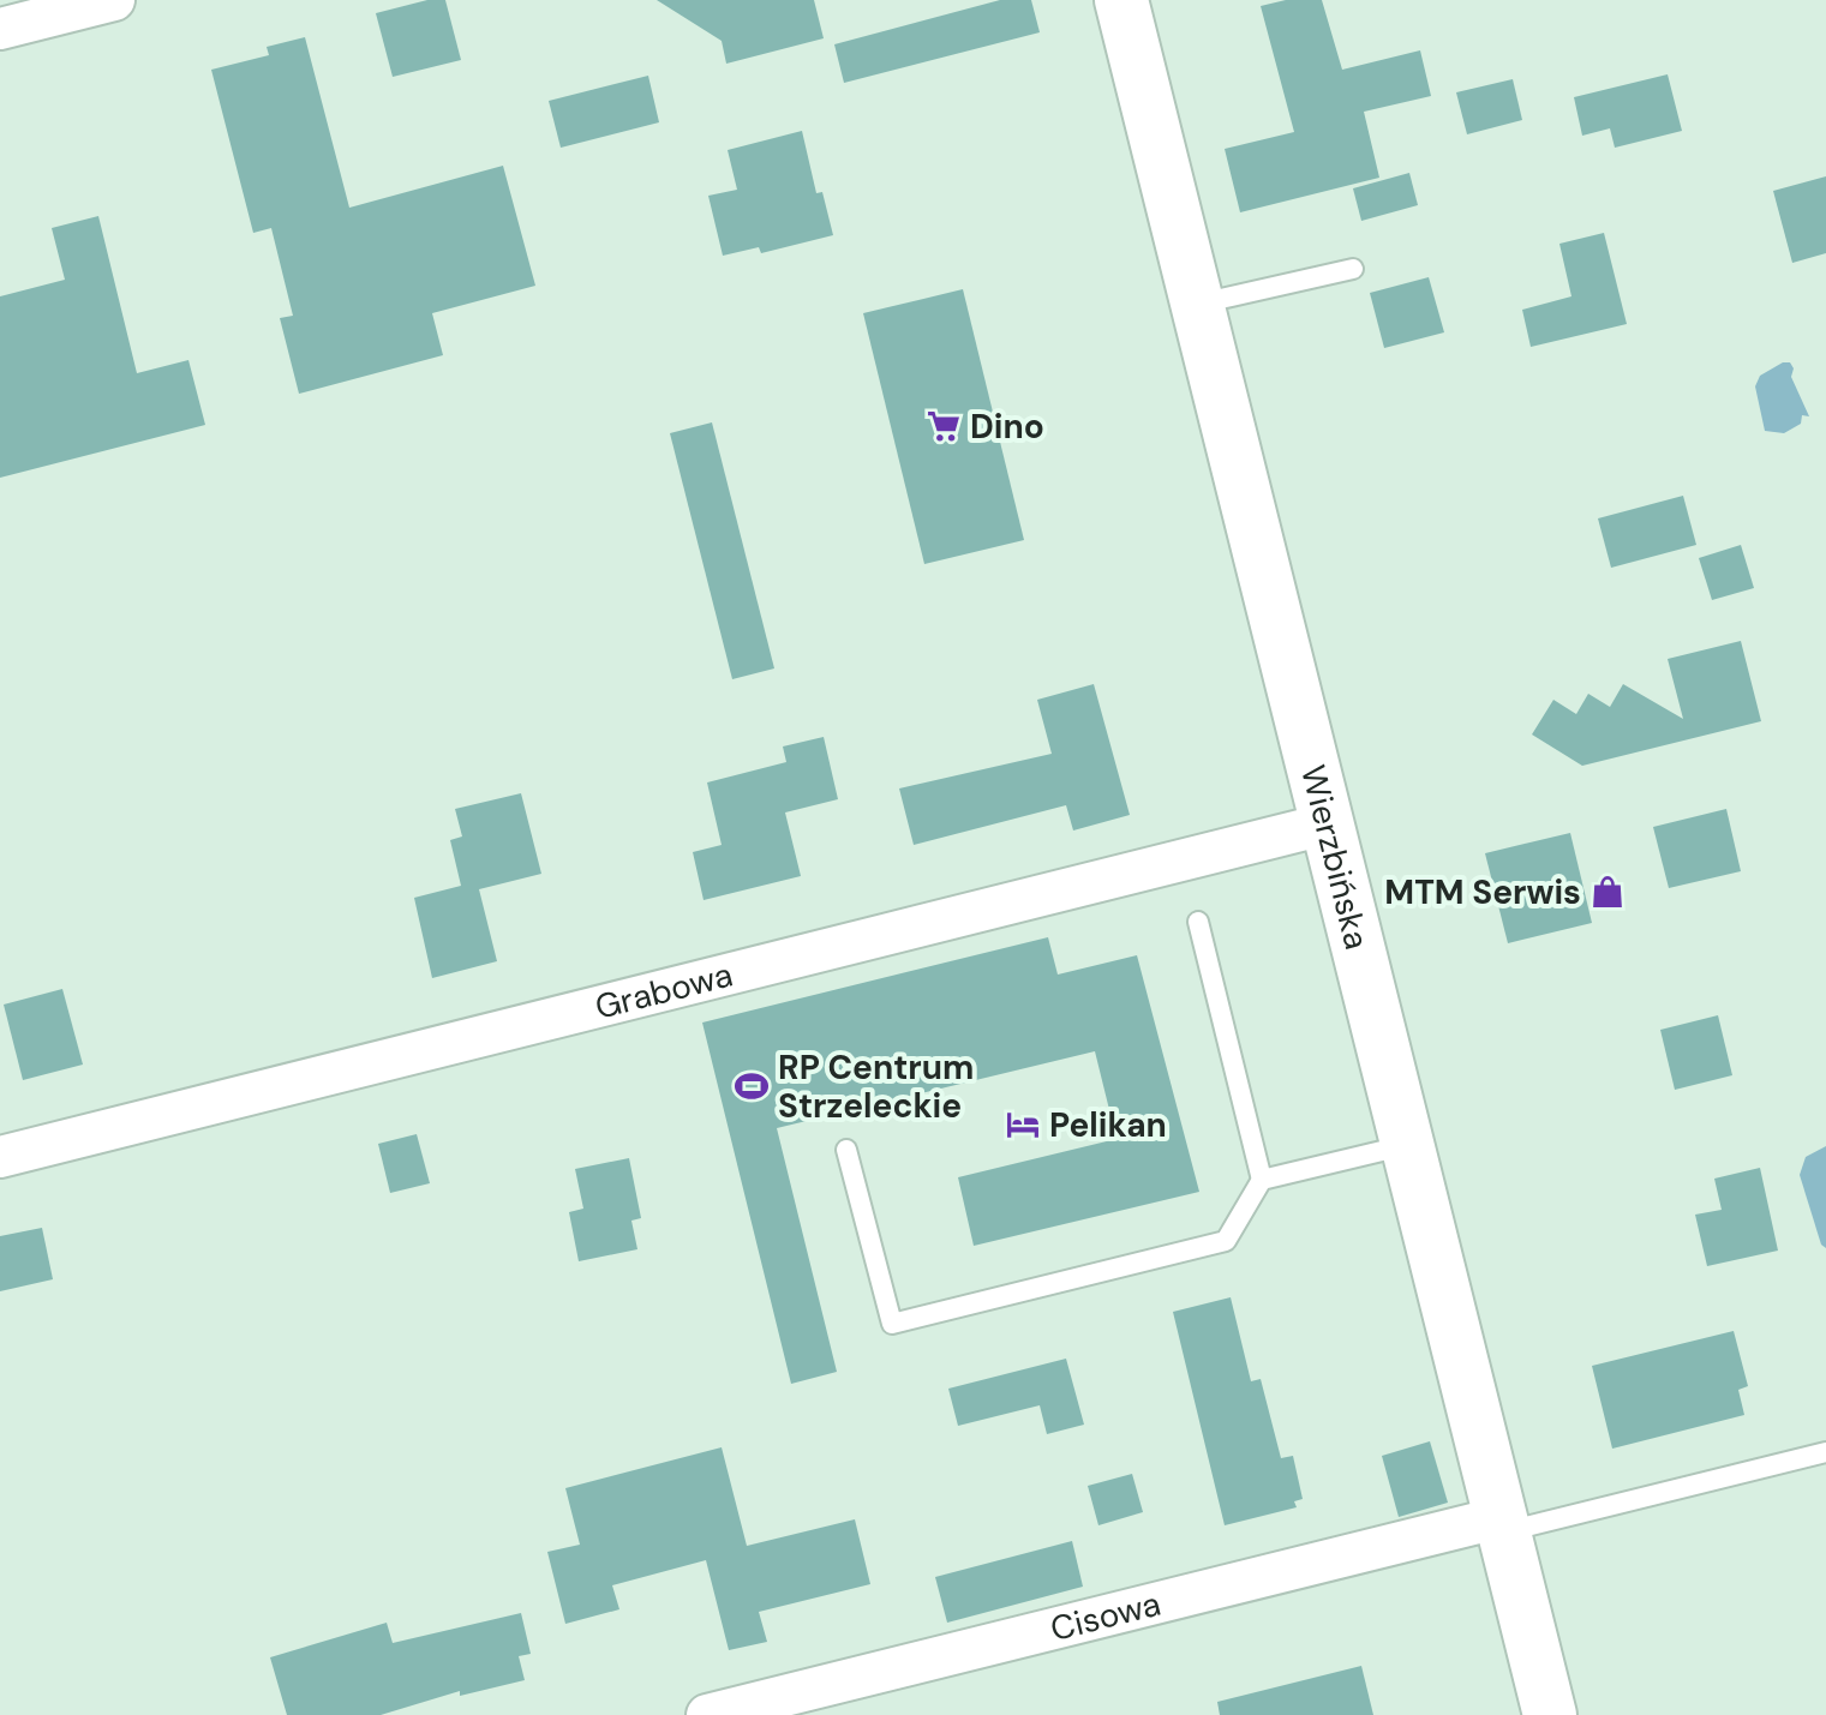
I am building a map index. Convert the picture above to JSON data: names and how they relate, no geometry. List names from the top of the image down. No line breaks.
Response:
{"streets":{"street":["Wierzbińska","Grabowa","Cisowa"]},"crossings":[["Wierzbińska","Grabowa"],["Wierzbińska","Cisowa"]],"places":{"supermarket":["Dino"],"shop":["MTM Serwis"],"sports":["RP Centrum Strzeleckie"],"hotel":["Pelikan"]}}
